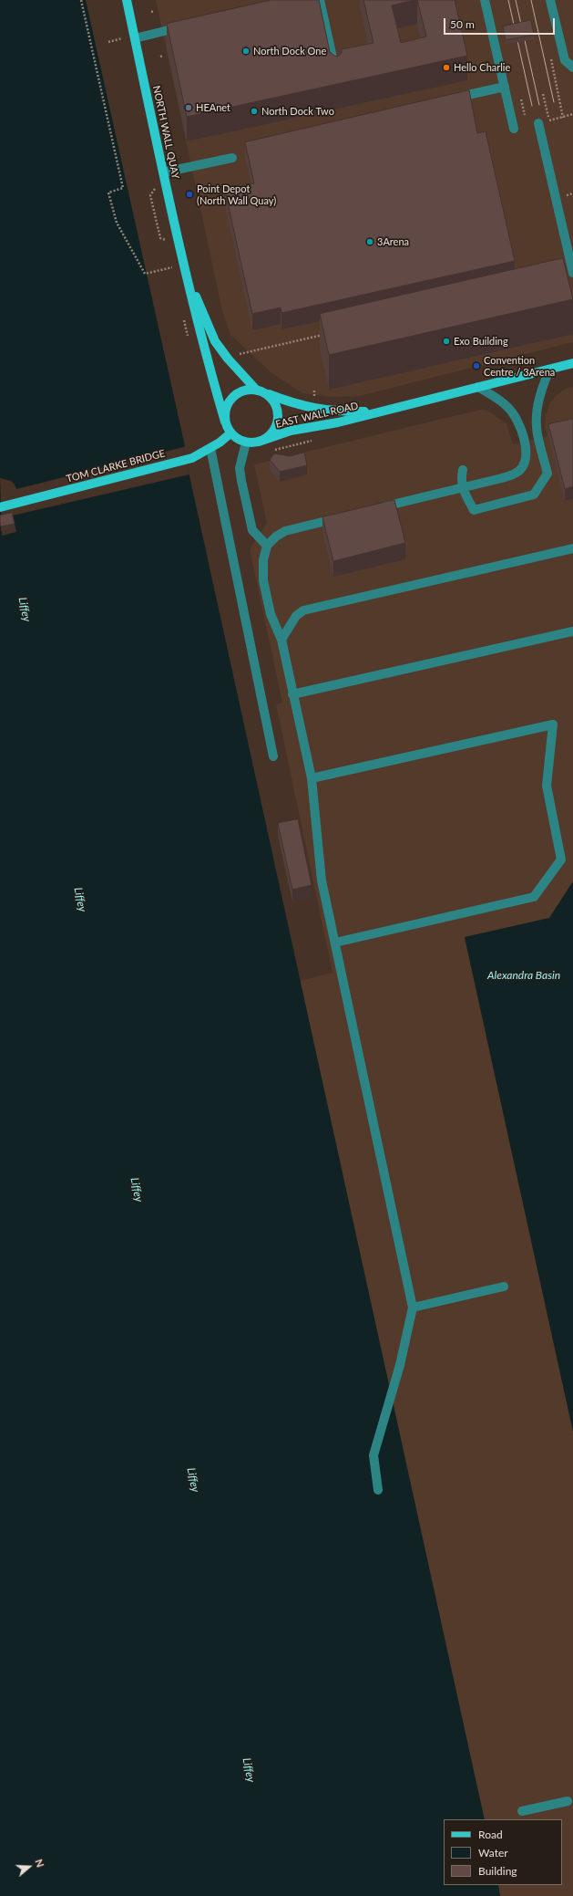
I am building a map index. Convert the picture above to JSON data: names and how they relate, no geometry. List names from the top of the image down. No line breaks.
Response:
{"streets":{"main road":["NORTH WALL QUAY","EAST WALL ROAD","TOM CLARKE BRIDGE"]},"crossings":[["NORTH WALL QUAY","EAST WALL ROAD"],["NORTH WALL QUAY","TOM CLARKE BRIDGE"],["EAST WALL ROAD","TOM CLARKE BRIDGE"]],"water":["Liffey","Alexandra Basin"],"places":["North Dock One","Hello Charlie","HEAnet","North Dock Two","Point Depot (North Wall Quay)","3Arena","Exo Building","Convention Centre / 3Arena"],"legend":["Road","Water","Building"],"scale_bar":"50 m","north":"right"}
